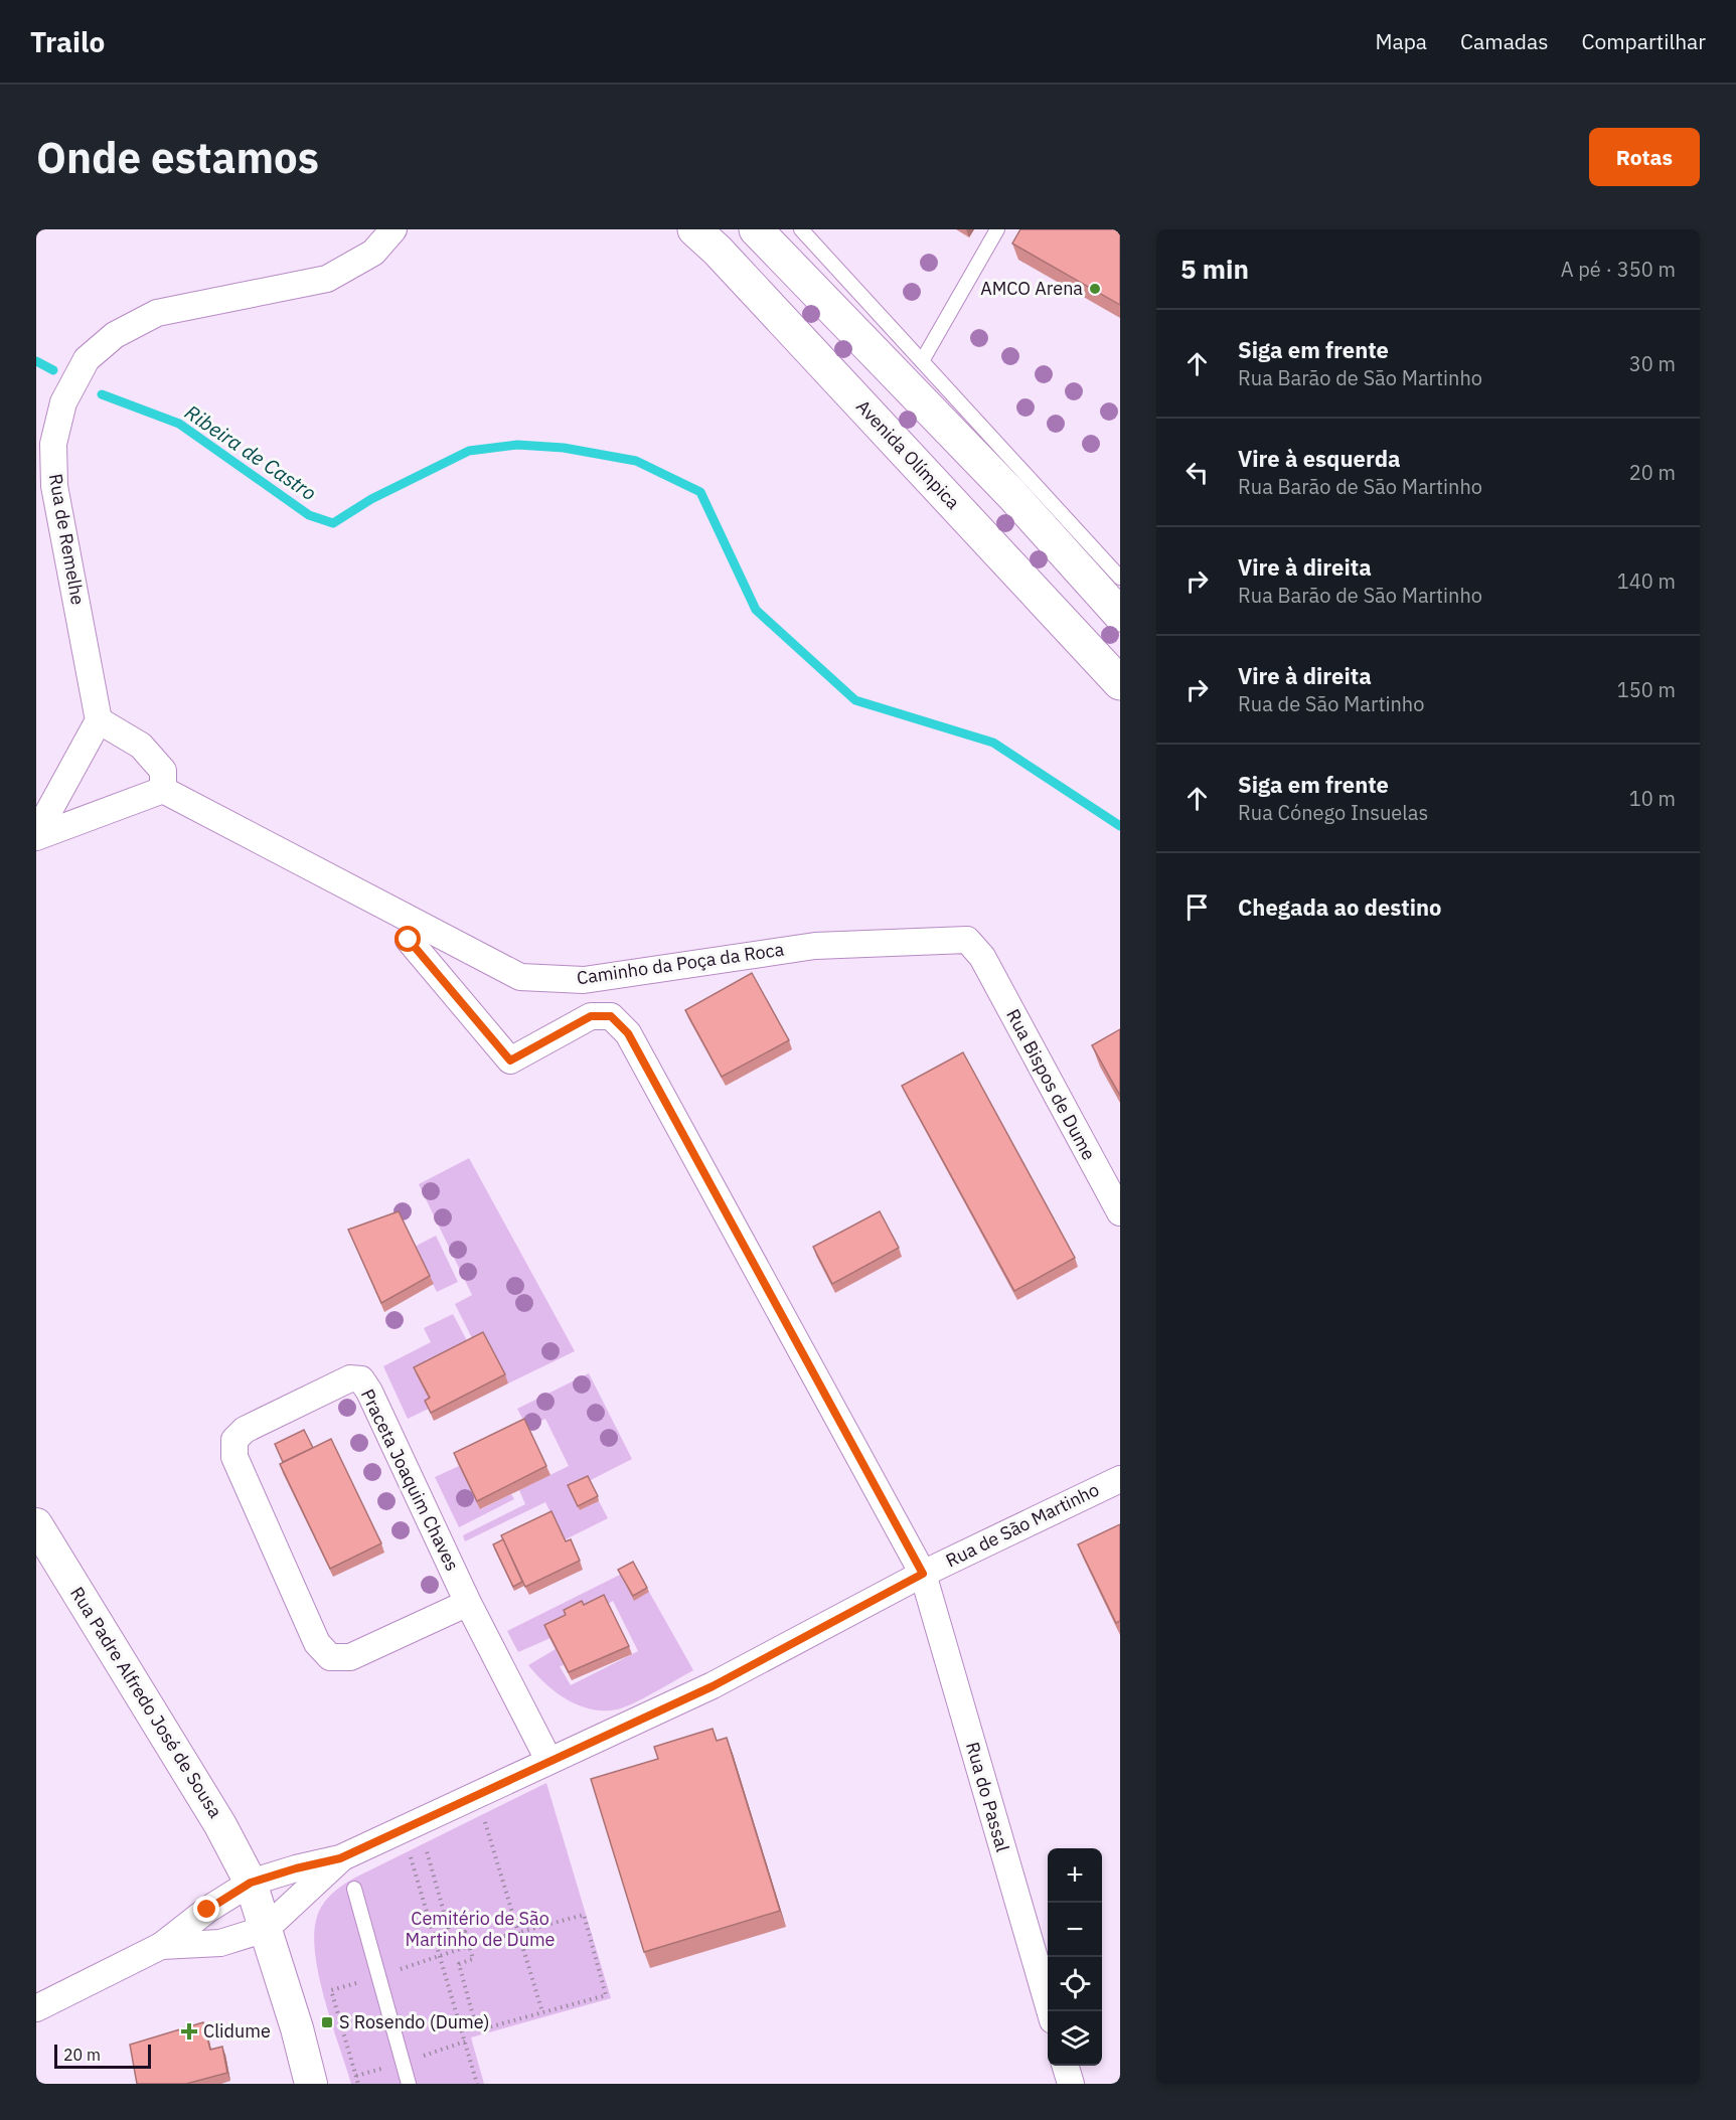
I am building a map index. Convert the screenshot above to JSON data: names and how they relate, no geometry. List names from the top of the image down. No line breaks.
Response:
{"streets":{"main road":["Avenida Olímpica"],"street":["Rua de Remelhe","Caminho da Poça da Roca","Rua Bispos de Dume","Praceta Joaquim Chaves","Rua de São Martinho","Rua Padre Alfredo José de Sousa","Rua do Passal"]},"crossings":[["Caminho da Poça da Roca","Rua Bispos de Dume"],["Praceta Joaquim Chaves","Rua de São Martinho"],["Rua de São Martinho","Rua Padre Alfredo José de Sousa"],["Rua de São Martinho","Rua do Passal"]],"water":["Ribeira de Castro"],"parks":["Cemitério de São Martinho de Dume"],"places":{"other":["AMCO Arena"],"transit":["S Rosendo (Dume)"],"health":["Clidume"]},"scale_bar":"20 m","page":{"header":"Trailo","nav":["Mapa","Camadas","Compartilhar"],"buttons":"Rotas","title":"Onde estamos","heading":["5 min","A pé · 350 m"],"list":[["Siga em frente","Rua Barão de São Martinho","30 m"],["Vire à esquerda","Rua Barão de São Martinho","20 m"],["Vire à direita","Rua Barão de São Martinho","140 m"],["Vire à direita","Rua de São Martinho","150 m"],["Siga em frente","Rua Cónego Insuelas","10 m"],"Chegada ao destino"],"map_buttons":["+","−"],"scale":"20 m"}}
